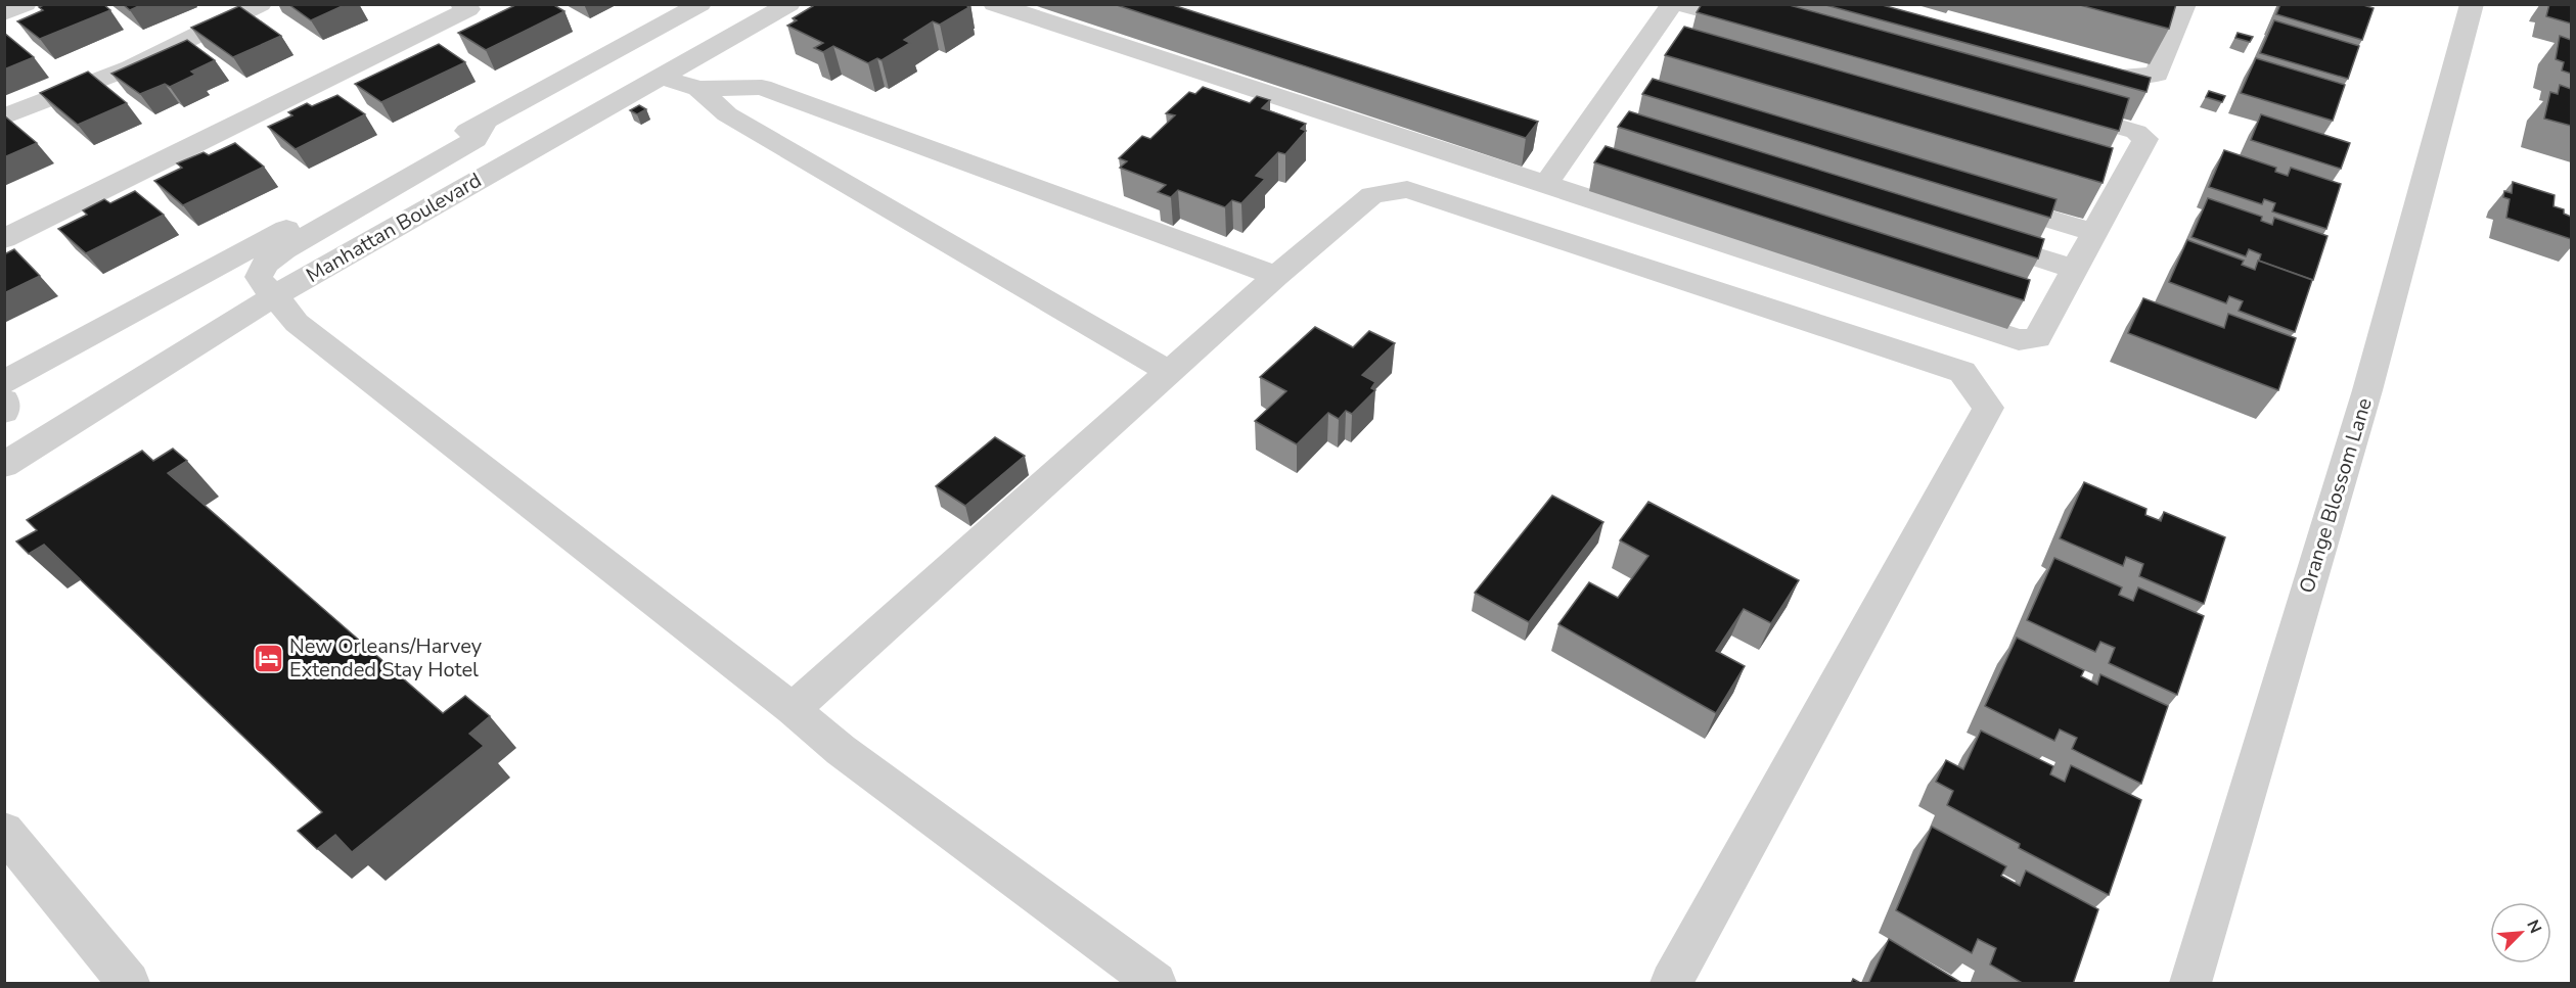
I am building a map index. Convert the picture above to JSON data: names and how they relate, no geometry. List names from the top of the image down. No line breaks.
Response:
{"streets":{"street":["Manhattan Boulevard","Orange Blossom Lane"]},"places":{"hotel":["New Orleans/Harvey Extended Stay Hotel"]},"north":"top right"}
